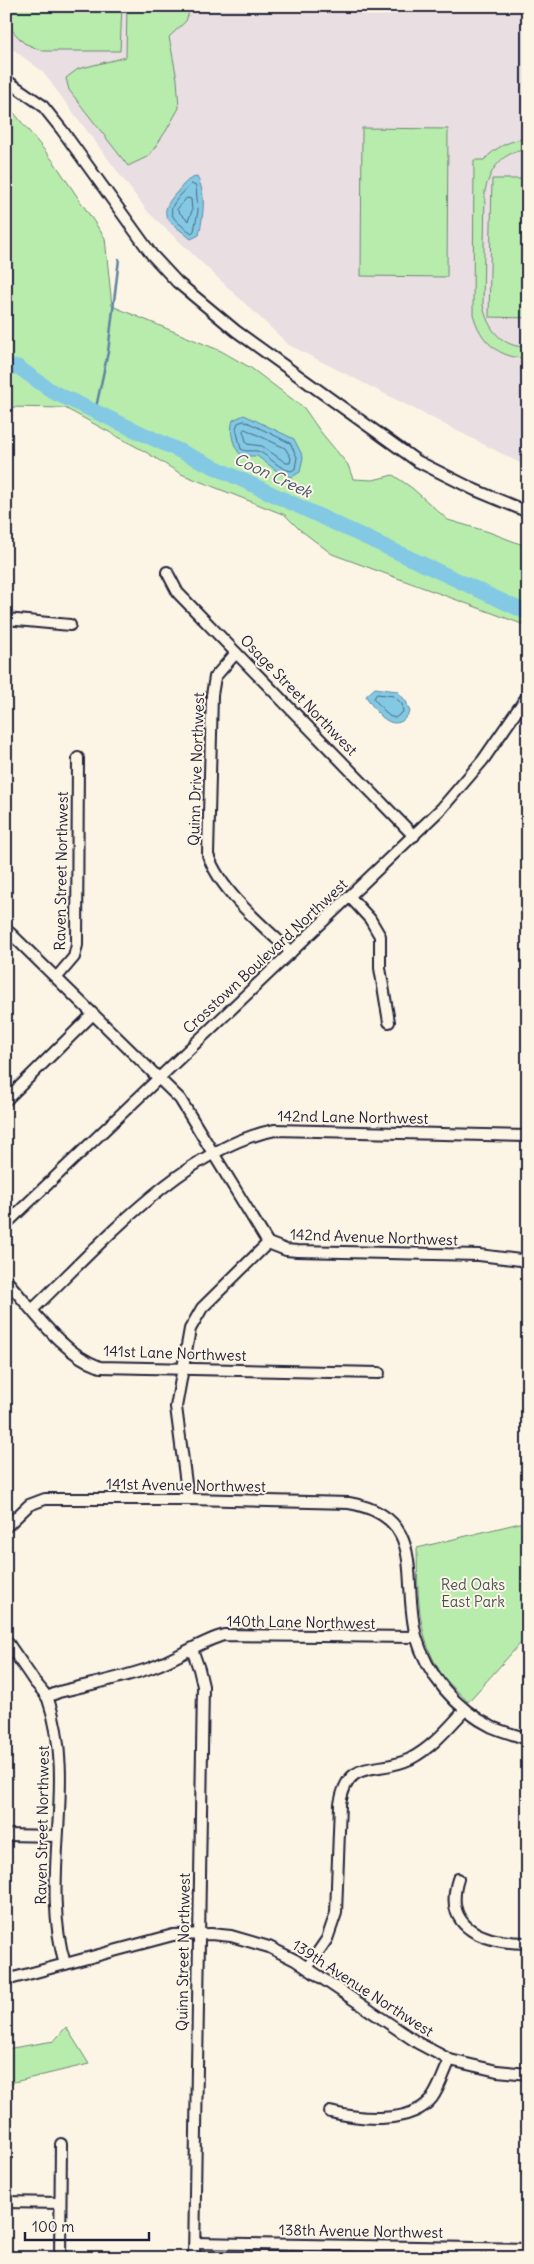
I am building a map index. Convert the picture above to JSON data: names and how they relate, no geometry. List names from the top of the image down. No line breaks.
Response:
{"streets":{"street":["Osage Street Northwest","Quinn Drive Northwest","Raven Street Northwest","Crosstown Boulevard Northwest","142nd Lane Northwest","142nd Avenue Northwest","141st Lane Northwest","141st Avenue Northwest","140th Lane Northwest","Quinn Street Northwest","139th Avenue Northwest","138th Avenue Northwest"]},"crossings":[["Osage Street Northwest","Quinn Drive Northwest"],["Osage Street Northwest","Crosstown Boulevard Northwest"],["Quinn Drive Northwest","Crosstown Boulevard Northwest"],["Raven Street Northwest","142nd Avenue Northwest"],["Raven Street Northwest","140th Lane Northwest"],["Raven Street Northwest","139th Avenue Northwest"],["Crosstown Boulevard Northwest","142nd Avenue Northwest"],["142nd Lane Northwest","142nd Avenue Northwest"],["142nd Lane Northwest","141st Lane Northwest"],["141st Avenue Northwest","140th Lane Northwest"],["140th Lane Northwest","Quinn Street Northwest"],["Quinn Street Northwest","139th Avenue Northwest"],["Quinn Street Northwest","138th Avenue Northwest"]],"water":["Coon Creek"],"parks":["Red Oaks East Park"],"scale_bar":"100 m"}
